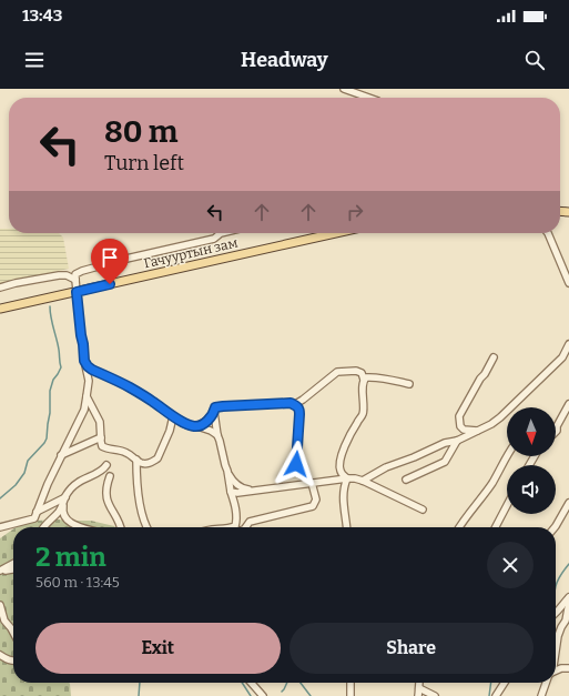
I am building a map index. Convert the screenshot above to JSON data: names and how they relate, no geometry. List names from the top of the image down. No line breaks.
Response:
{"streets":{"main road":["Гачууртын зам"]},"north":"bottom","page":{"status":"13:43","header":"Headway","turn":["80 m","Turn left"],"heading":["2 min","560 m · 13:45"],"buttons":["Exit","Share"]}}
